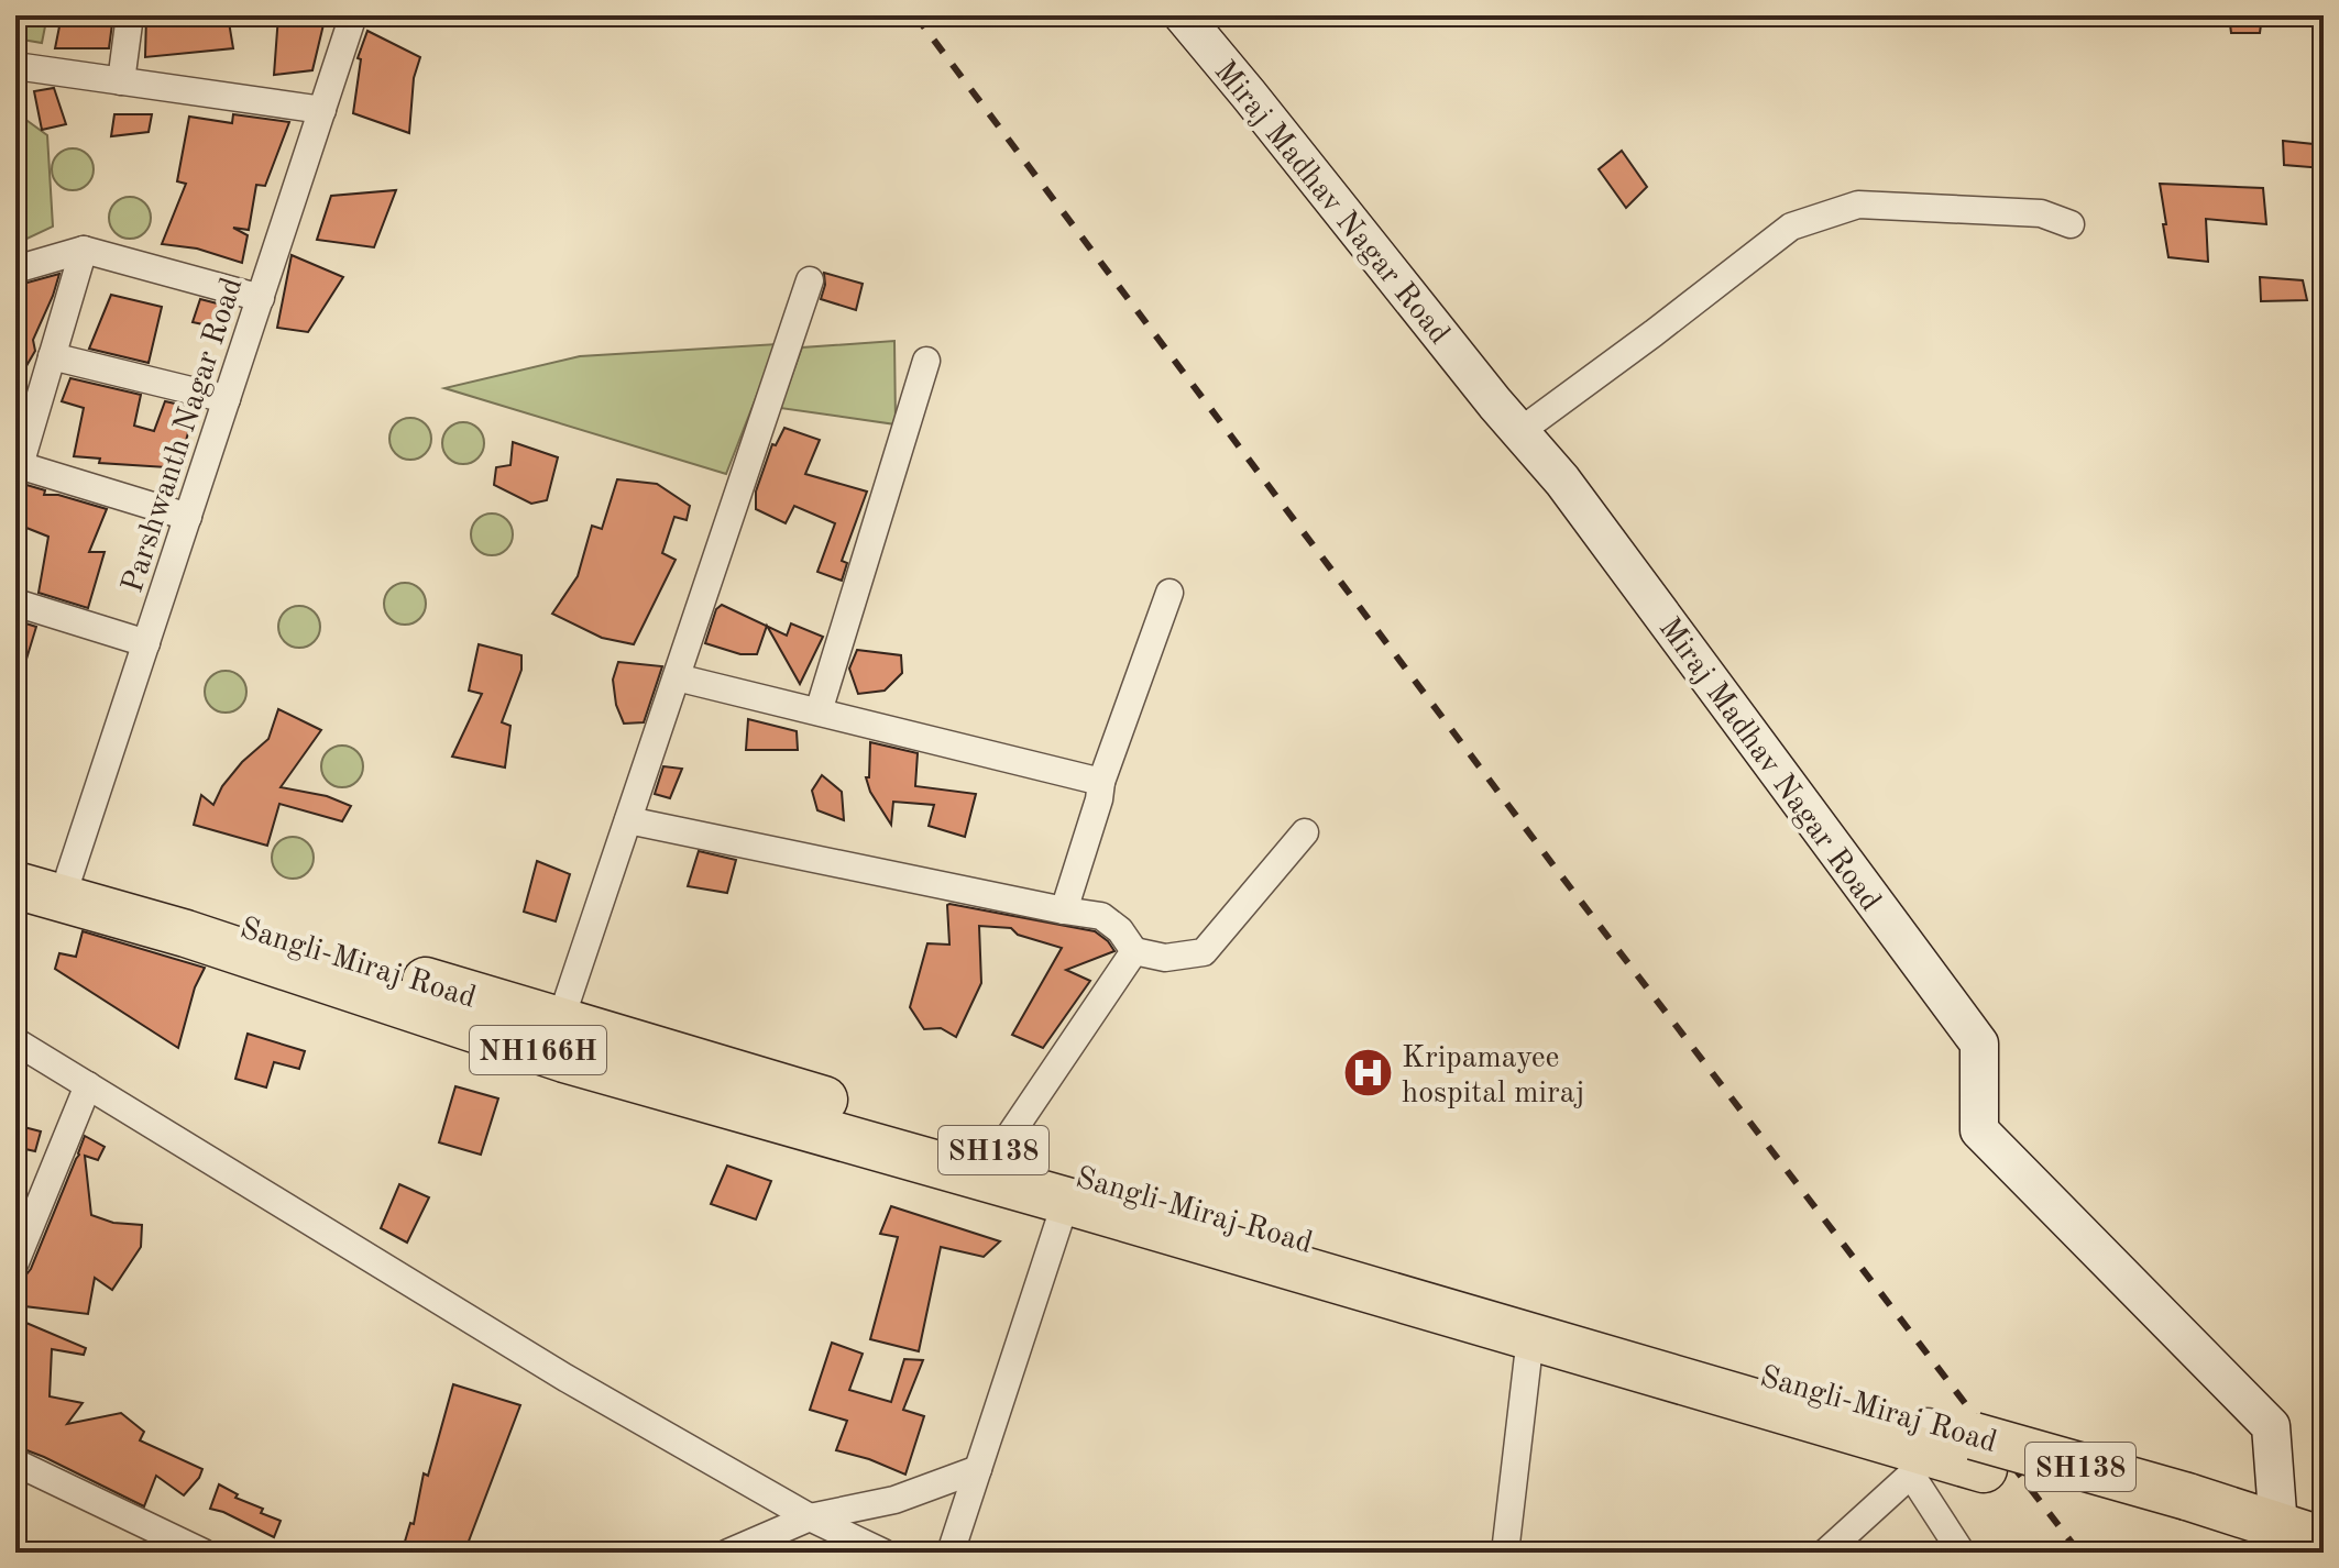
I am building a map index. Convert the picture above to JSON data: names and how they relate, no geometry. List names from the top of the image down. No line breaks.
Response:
{"streets":{"highway":["Sangli-Miraj Road","NH166H","SH138"],"street":["Miraj Madhav Nagar Road","Parshwanth Nagar Road"]},"crossings":[["Miraj Madhav Nagar Road","Sangli-Miraj Road"],["Parshwanth Nagar Road","Sangli-Miraj Road"]],"places":{"hospital":["Kripamayee hospital miraj"]}}
